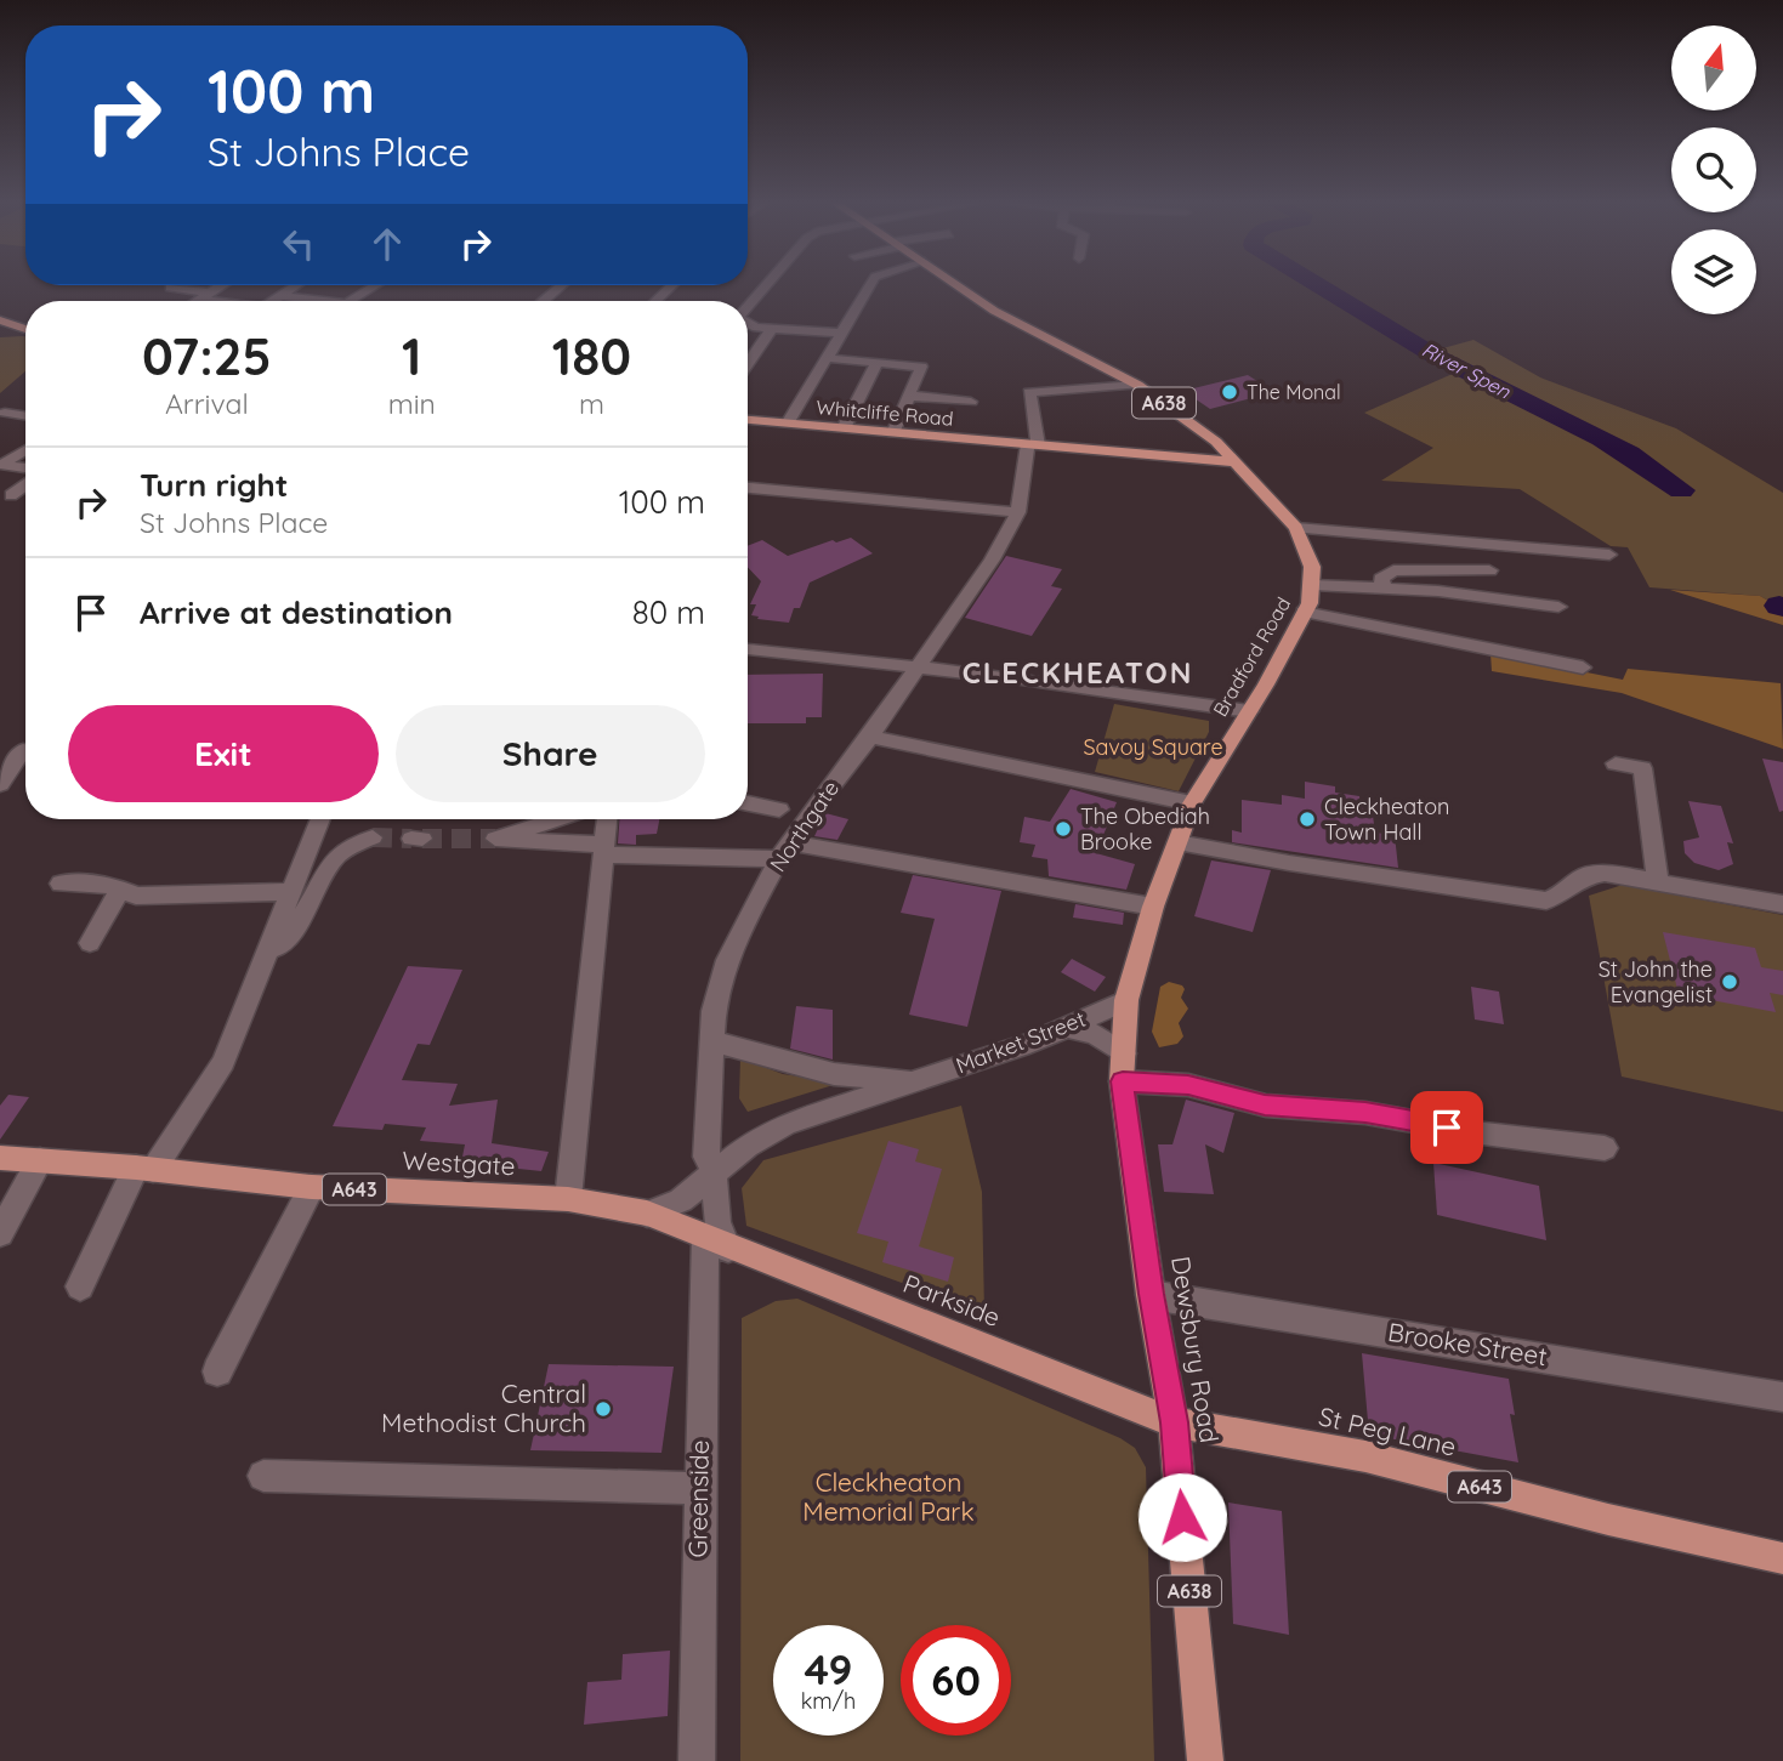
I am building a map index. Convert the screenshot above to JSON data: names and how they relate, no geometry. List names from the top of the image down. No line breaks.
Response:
{"streets":{"main road":["A638","Whitcliffe Road","Bradford Road","Westgate","A643","Parkside","Dewsbury Road","St Peg Lane"],"street":["Northgate","Market Street","Brooke Street","Greenside"]},"crossings":[["Whitcliffe Road","Bradford Road"],["Whitcliffe Road","Northgate"],["Bradford Road","Northgate"],["Bradford Road","Market Street"],["Bradford Road","Dewsbury Road"],["Northgate","Market Street"],["Northgate","Westgate"],["Northgate","Parkside"],["Northgate","Greenside"],["Market Street","Westgate"],["Market Street","Dewsbury Road"],["Westgate","Parkside"],["Westgate","Greenside"],["Parkside","Dewsbury Road"],["Parkside","St Peg Lane"],["Parkside","Greenside"],["Brooke Street","Dewsbury Road"],["Dewsbury Road","St Peg Lane"]],"districts":["CLECKHEATON"],"water":["River Spen"],"parks":["Savoy Square","Cleckheaton Memorial Park"],"places":["The Monal","Cleckheaton Town Hall","The Obediah Brooke","St John the Evangelist","Central Methodist Church"],"north":"top","page":{"turn":["100 m","St Johns Place"],"eta":["07:25","Arrival","1","min","180","m"],"list":[{"name":"Turn right","note":"St Johns Place","value":"100 m"},{"name":"Arrive at destination","value":"80 m"}],"buttons":["Exit","Share"],"speed":"49 km/h","limit":"60"}}
